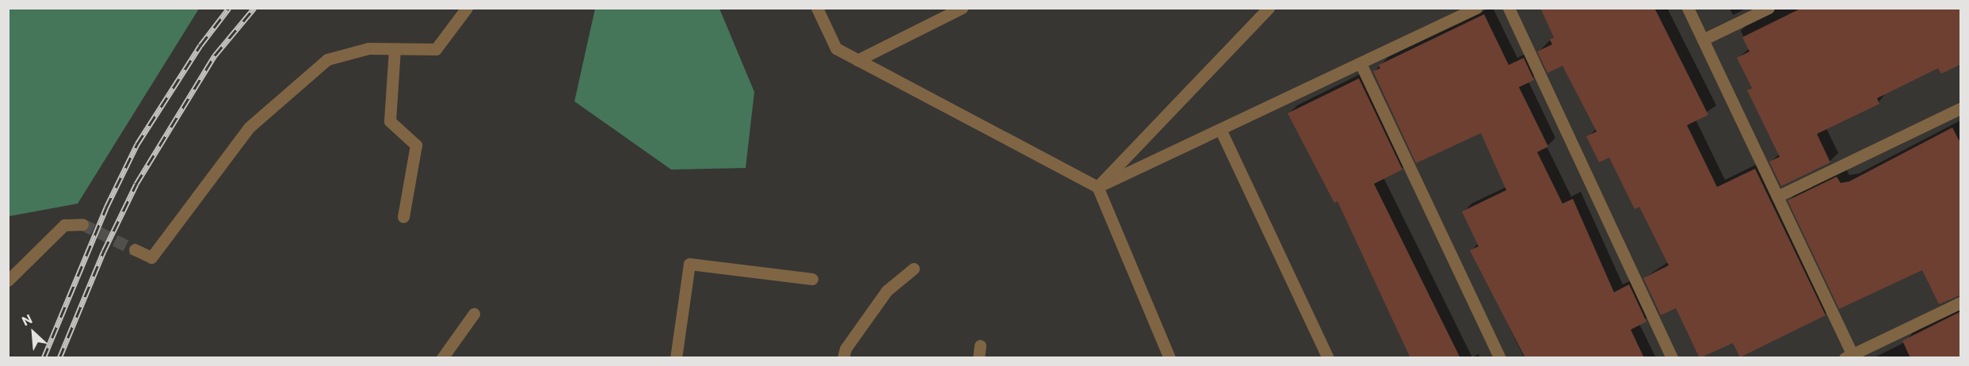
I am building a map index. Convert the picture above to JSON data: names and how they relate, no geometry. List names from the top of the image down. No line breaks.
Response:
{"north":"top left"}
